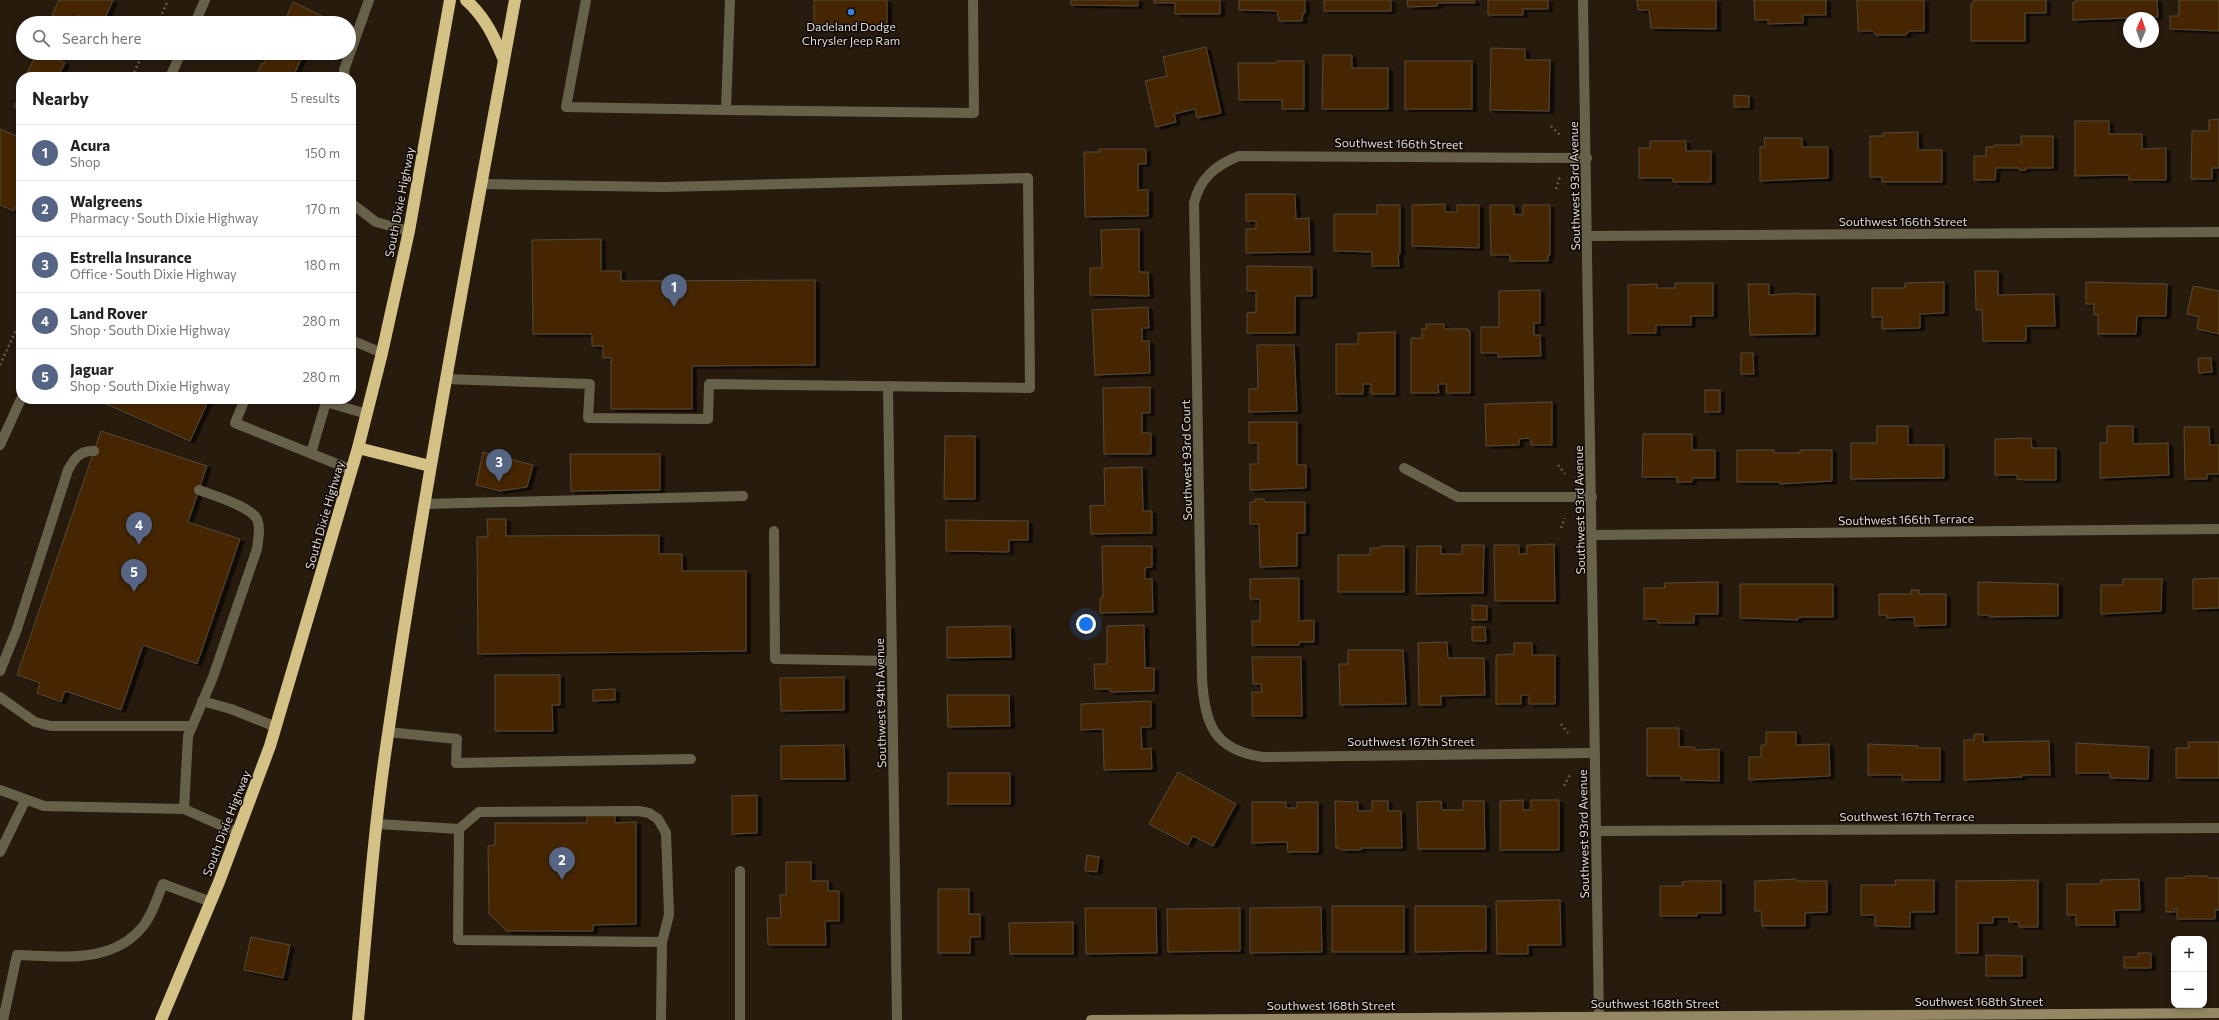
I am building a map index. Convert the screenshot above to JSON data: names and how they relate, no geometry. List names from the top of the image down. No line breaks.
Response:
{"streets":{"highway":["South Dixie Highway"],"street":["Southwest 166th Street","Southwest 93rd Avenue","Southwest 93rd Court","Southwest 166th Terrace","Southwest 94th Avenue","Southwest 167th Street","Southwest 167th Terrace","Southwest 168th Street"]},"crossings":[["Southwest 166th Street","Southwest 93rd Avenue"],["Southwest 166th Street","Southwest 93rd Court"],["Southwest 93rd Avenue","Southwest 166th Terrace"],["Southwest 93rd Avenue","Southwest 167th Street"],["Southwest 93rd Avenue","Southwest 167th Terrace"],["Southwest 93rd Avenue","Southwest 168th Street"],["Southwest 93rd Court","Southwest 167th Street"]],"places":["Dadeland Dodge Chrysler Jeep Ram"],"north":"top","page":{"search":"Search here","heading":["Nearby","5 results"],"list":[{"mark":"1","name":"Acura","note":"Shop","value":"150 m"},{"mark":"2","name":"Walgreens","note":"Pharmacy · South Dixie Highway","value":"170 m"},{"mark":"3","name":"Estrella Insurance","note":"Office · South Dixie Highway","value":"180 m"},{"mark":"4","name":"Land Rover","note":"Shop · South Dixie Highway","value":"280 m"},{"mark":"5","name":"Jaguar","note":"Shop · South Dixie Highway","value":"280 m"}],"pins":["1","3","4","5","2"],"map_buttons":["+","−"]}}
